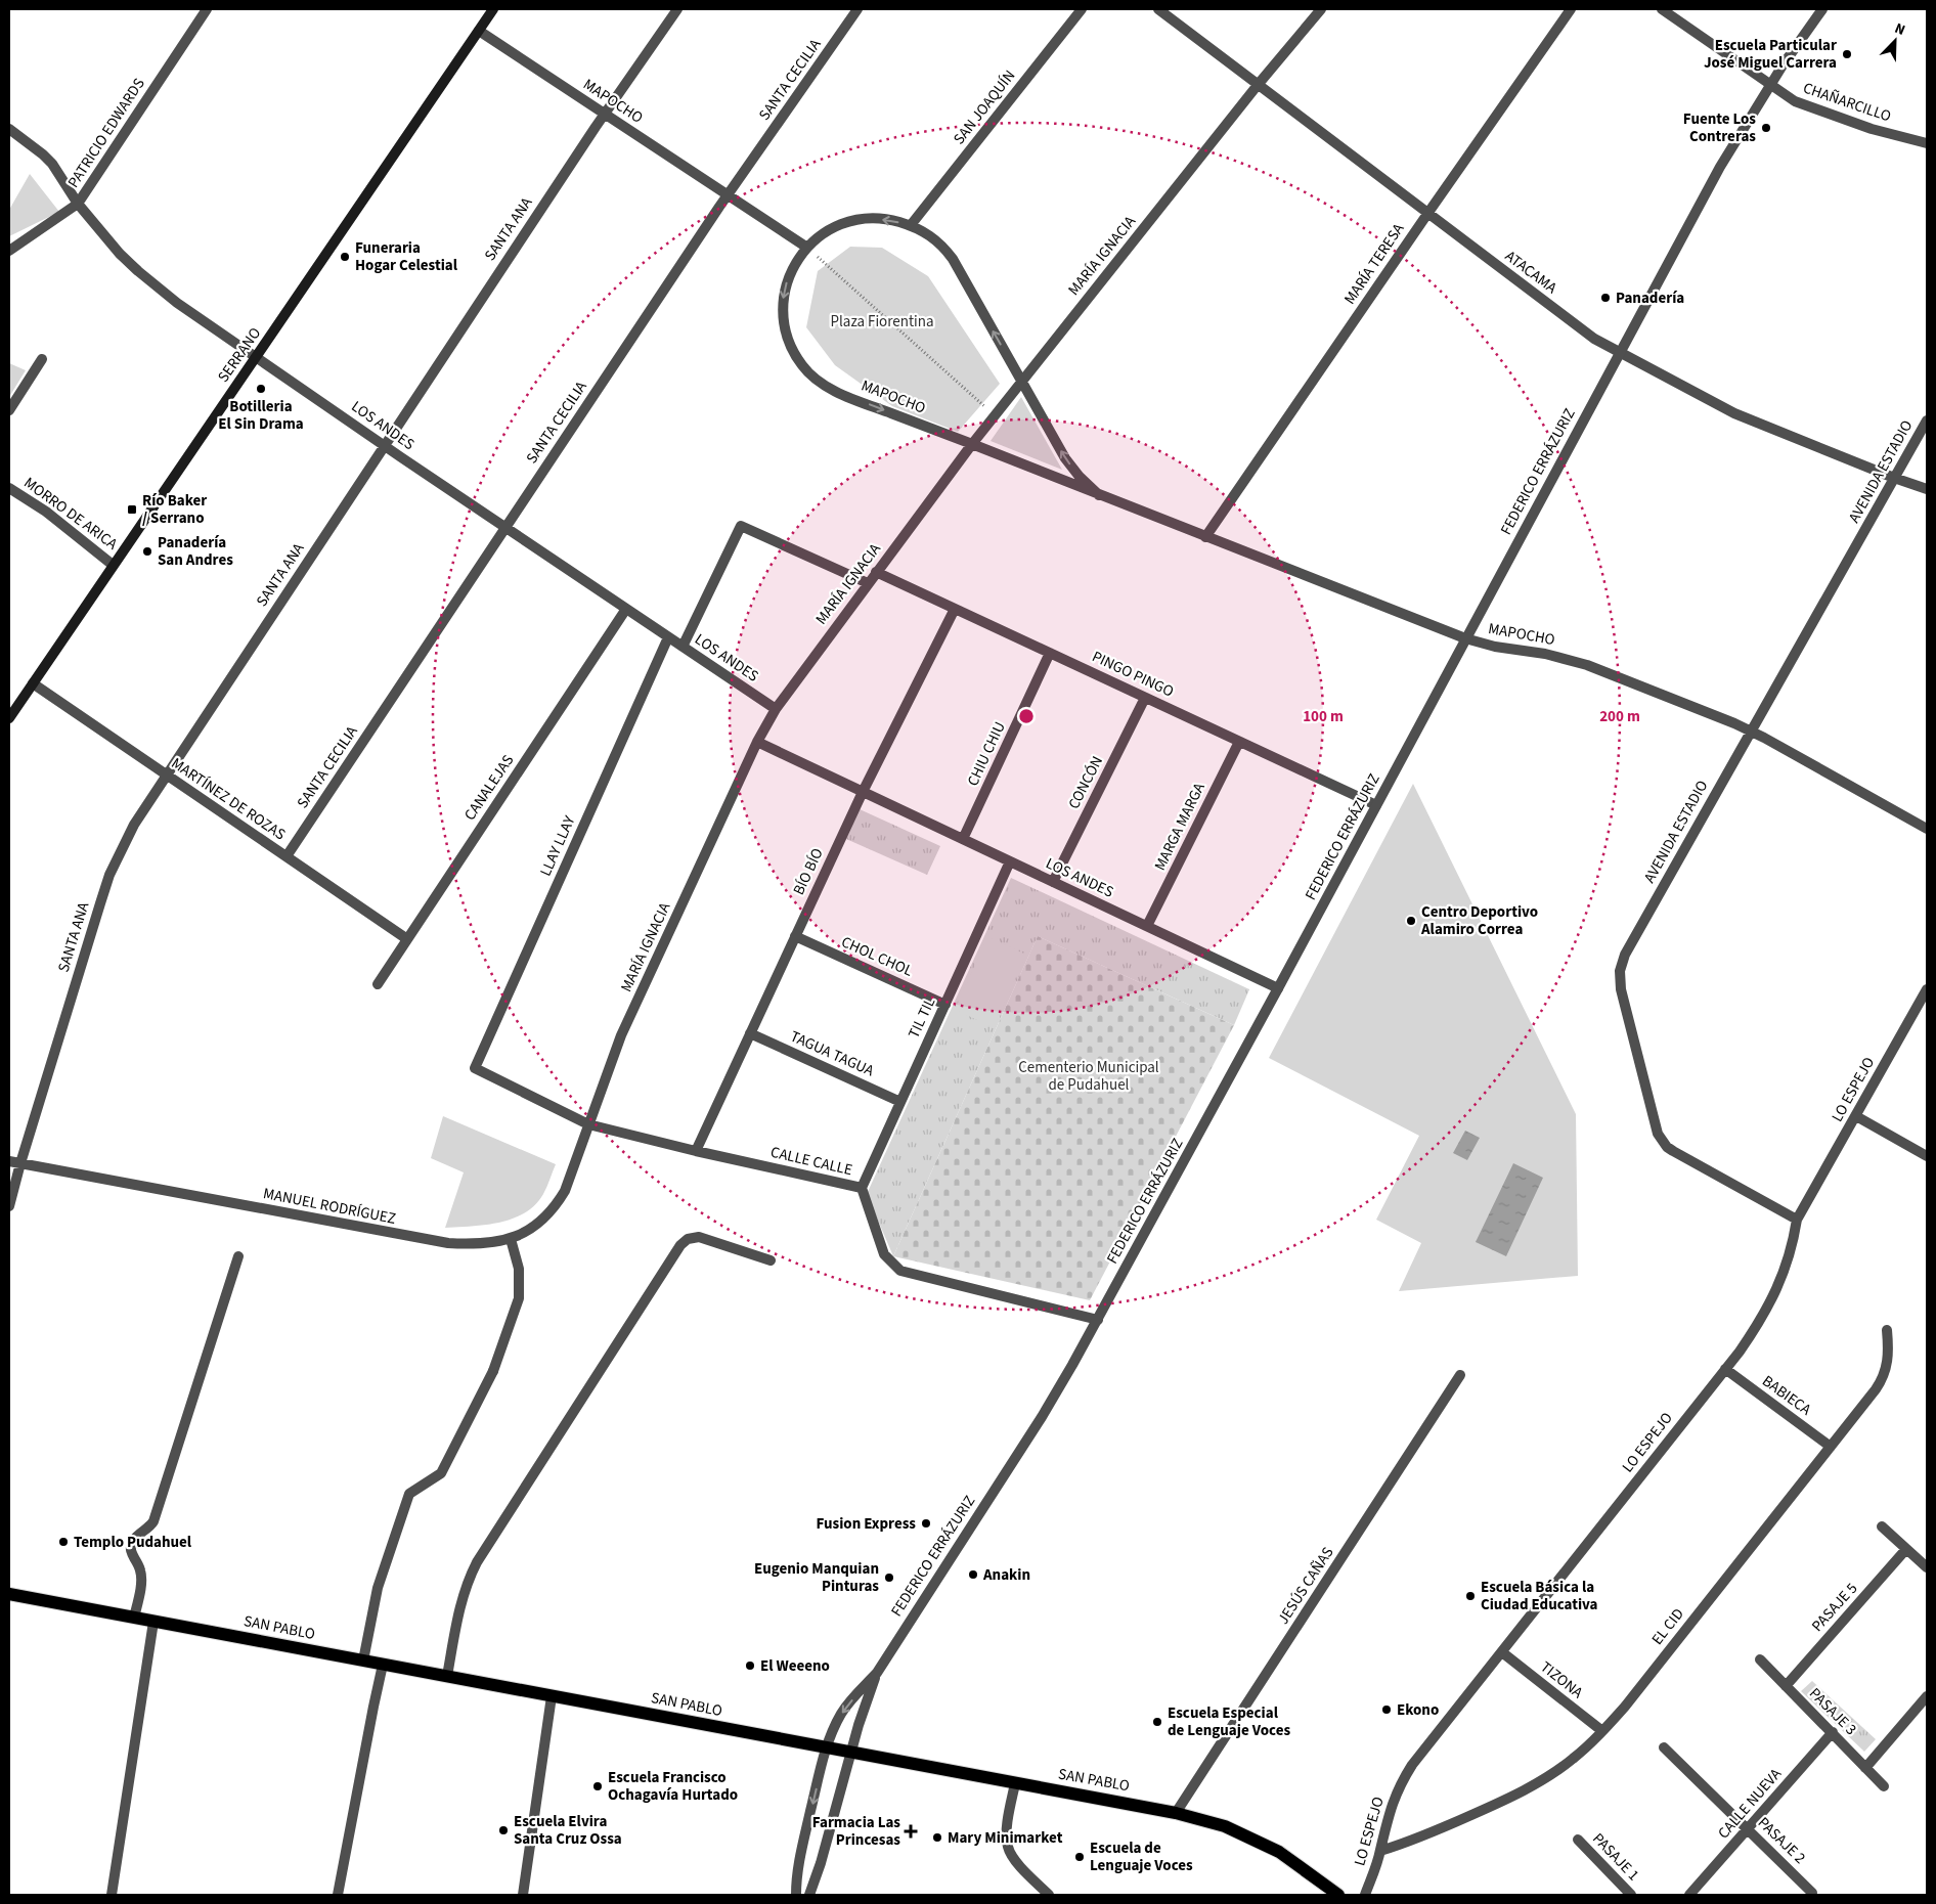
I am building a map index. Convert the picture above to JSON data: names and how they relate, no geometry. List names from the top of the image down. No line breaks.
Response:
{"streets":{"main road":["SERRANO","SAN PABLO"],"street":["SANTA CECILIA","MAPOCHO","CHAÑARCILLO","SAN JOAQUÍN","PATRICIO EDWARDS","SANTA ANA","MARÍA IGNACIA","MARÍA TERESA","ATACAMA","LOS ANDES","FEDERICO ERRÁZURIZ","AVENIDA ESTADIO","MORRO DE ARICA","PINGO PINGO","CHIU CHIU","CONCÓN","CANALEJAS","MARTÍNEZ DE ROZAS","MARGA MARGA","LLAY LLAY","BÍO BÍO","CHOL CHOL","TIL TIL","TAGUA TAGUA","LO ESPEJO","CALLE CALLE","MANUEL RODRÍGUEZ","BABIECA","JESÚS CAÑAS","PASAJE 5","EL CID","TIZONA","PASAJE 3","CALLE NUEVA","PASAJE 2","PASAJE 1"]},"crossings":[["SANTA CECILIA","MAPOCHO"],["SANTA CECILIA","LOS ANDES"],["SANTA CECILIA","MARTÍNEZ DE ROZAS"],["MAPOCHO","SAN JOAQUÍN"],["MAPOCHO","SANTA ANA"],["MAPOCHO","MARÍA IGNACIA"],["MAPOCHO","MARÍA TERESA"],["MAPOCHO","SERRANO"],["MAPOCHO","FEDERICO ERRÁZURIZ"],["MAPOCHO","AVENIDA ESTADIO"],["CHAÑARCILLO","FEDERICO ERRÁZURIZ"],["PATRICIO EDWARDS","LOS ANDES"],["SANTA ANA","LOS ANDES"],["SANTA ANA","MARTÍNEZ DE ROZAS"],["SANTA ANA","MANUEL RODRÍGUEZ"],["MARÍA IGNACIA","ATACAMA"],["MARÍA IGNACIA","LOS ANDES"],["MARÍA IGNACIA","PINGO PINGO"],["MARÍA IGNACIA","CALLE CALLE"],["MARÍA IGNACIA","MANUEL RODRÍGUEZ"],["MARÍA TERESA","ATACAMA"],["ATACAMA","FEDERICO ERRÁZURIZ"],["ATACAMA","AVENIDA ESTADIO"],["SERRANO","LOS ANDES"],["SERRANO","MORRO DE ARICA"],["SERRANO","MARTÍNEZ DE ROZAS"],["LOS ANDES","FEDERICO ERRÁZURIZ"],["LOS ANDES","CHIU CHIU"],["LOS ANDES","CONCÓN"],["LOS ANDES","CANALEJAS"],["LOS ANDES","MARGA MARGA"],["LOS ANDES","LLAY LLAY"],["LOS ANDES","BÍO BÍO"],["LOS ANDES","TIL TIL"],["FEDERICO ERRÁZURIZ","PINGO PINGO"],["FEDERICO ERRÁZURIZ","CALLE CALLE"],["FEDERICO ERRÁZURIZ","SAN PABLO"],["AVENIDA ESTADIO","LO ESPEJO"],["PINGO PINGO","CHIU CHIU"],["PINGO PINGO","CONCÓN"],["PINGO PINGO","MARGA MARGA"],["PINGO PINGO","BÍO BÍO"],["CANALEJAS","MARTÍNEZ DE ROZAS"],["LLAY LLAY","CALLE CALLE"],["BÍO BÍO","CHOL CHOL"],["BÍO BÍO","TAGUA TAGUA"],["BÍO BÍO","CALLE CALLE"],["CHOL CHOL","TIL TIL"],["TIL TIL","TAGUA TAGUA"],["TIL TIL","CALLE CALLE"],["LO ESPEJO","BABIECA"],["LO ESPEJO","EL CID"],["LO ESPEJO","TIZONA"],["BABIECA","EL CID"],["JESÚS CAÑAS","SAN PABLO"],["PASAJE 5","PASAJE 3"],["EL CID","TIZONA"],["PASAJE 3","CALLE NUEVA"],["CALLE NUEVA","PASAJE 2"]],"parks":["Plaza Fiorentina","Cementerio Municipal de Pudahuel"],"places":{"other":["Escuela Particular José Miguel Carrera","Fuente Los Contreras","Funeraria Hogar Celestial","Panadería","Botilleria El Sin Drama","Panadería San Andres","Centro Deportivo Alamiro Correa","Fusion Express","Templo Pudahuel","Anakin","Eugenio Manquian Pinturas","Escuela Básica la Ciudad Educativa","El Weeeno","Ekono","Escuela Especial de Lenguaje Voces","Escuela Francisco Ochagavía Hurtado","Escuela Elvira Santa Cruz Ossa","Mary Minimarket","Escuela de Lenguaje Voces"],"transit":["Río Baker / Serrano"],"health":["Farmacia Las Princesas"]},"north":"top right","rings":["100 m","200 m"]}
